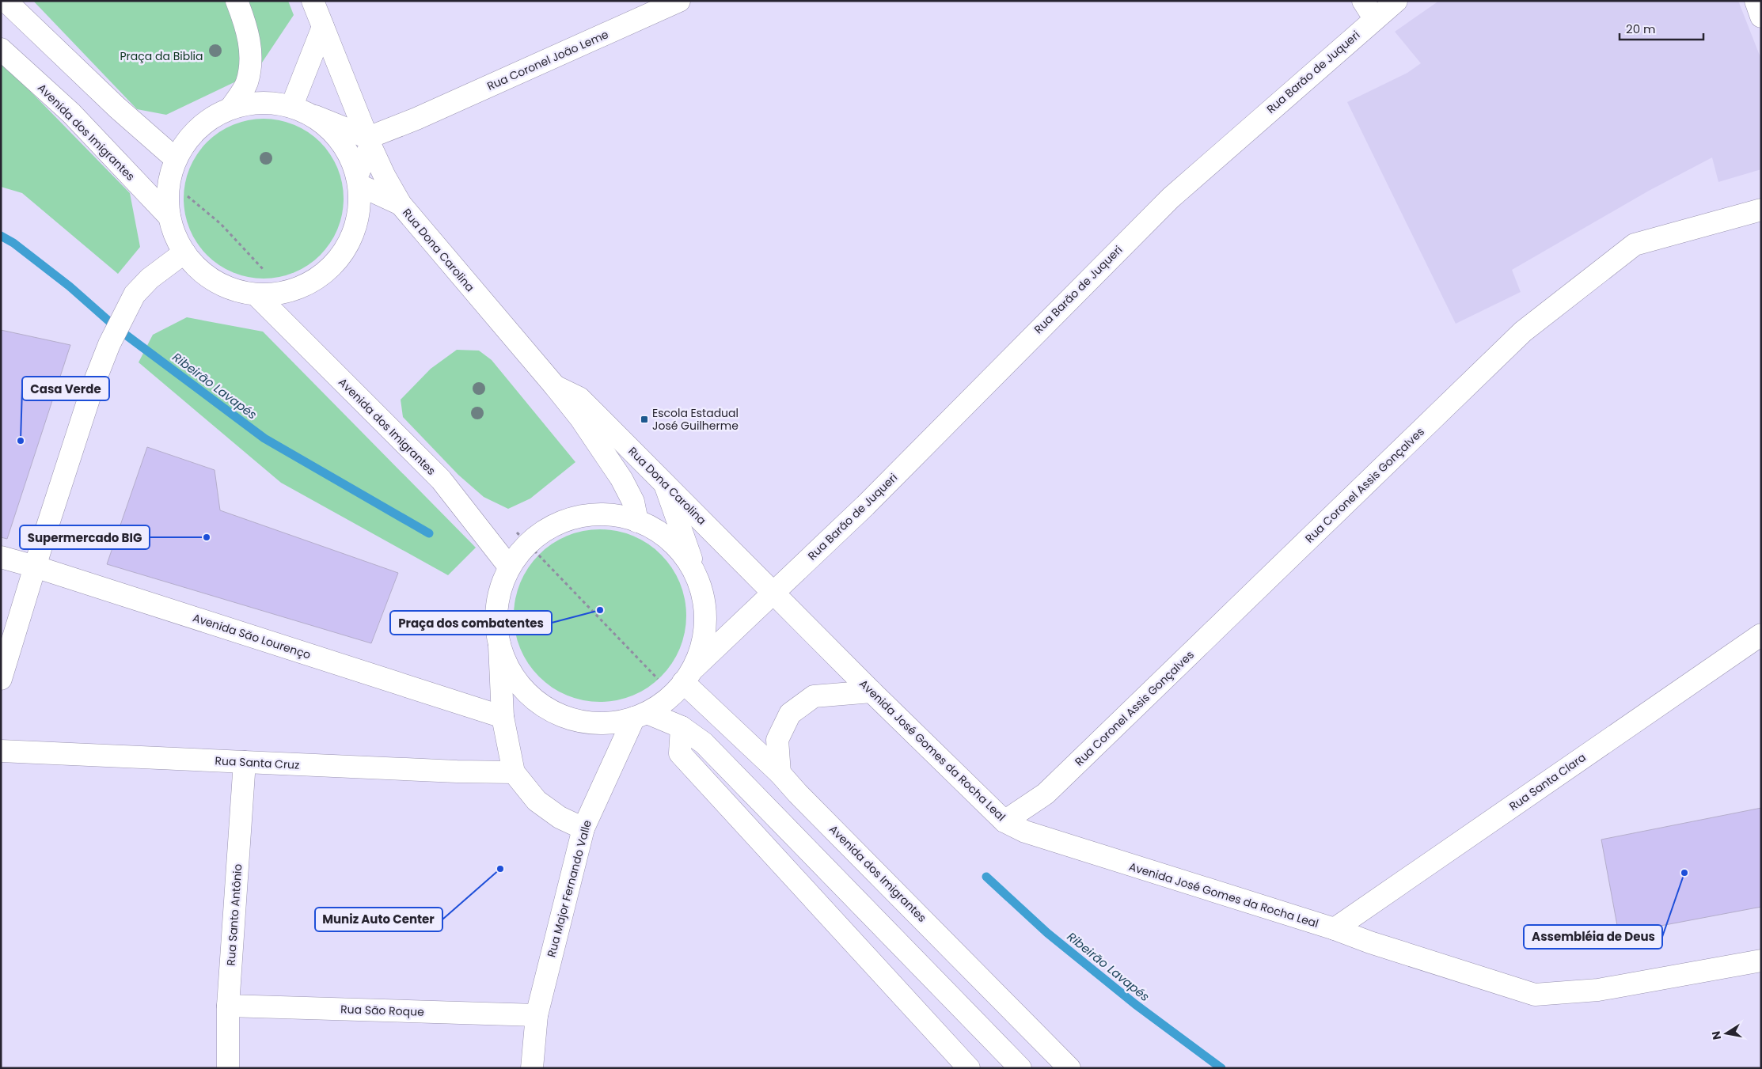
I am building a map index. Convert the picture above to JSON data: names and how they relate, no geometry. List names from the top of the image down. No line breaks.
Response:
{"streets":{"street":["Rua Coronel João Leme","Rua Barão de Juqueri","Avenida dos Imigrantes","Rua Dona Carolina","Rua Coronel Assis Gonçalves","Avenida São Lourenço","Avenida José Gomes da Rocha Leal","Rua Santa Cruz","Rua Santa Clara","Rua Major Fernando Valle","Rua Santo Antônio","Rua São Roque"]},"crossings":[["Rua Coronel João Leme","Rua Dona Carolina"],["Rua Barão de Juqueri","Rua Dona Carolina"],["Rua Barão de Juqueri","Avenida José Gomes da Rocha Leal"],["Avenida dos Imigrantes","Rua Dona Carolina"],["Rua Dona Carolina","Avenida José Gomes da Rocha Leal"],["Rua Coronel Assis Gonçalves","Avenida José Gomes da Rocha Leal"],["Avenida José Gomes da Rocha Leal","Rua Santa Clara"],["Rua Santa Cruz","Rua Santo Antônio"],["Rua Major Fernando Valle","Rua São Roque"],["Rua Santo Antônio","Rua São Roque"]],"water":["Ribeirão Lavapés"],"parks":["Praça da Biblia"],"places":{"transit":["Escola Estadual José Guilherme"],"other":["Casa Verde","Supermercado BIG","Praça dos combatentes","Muniz Auto Center","Assembléia de Deus"]},"scale_bar":"20 m","north":"left"}
